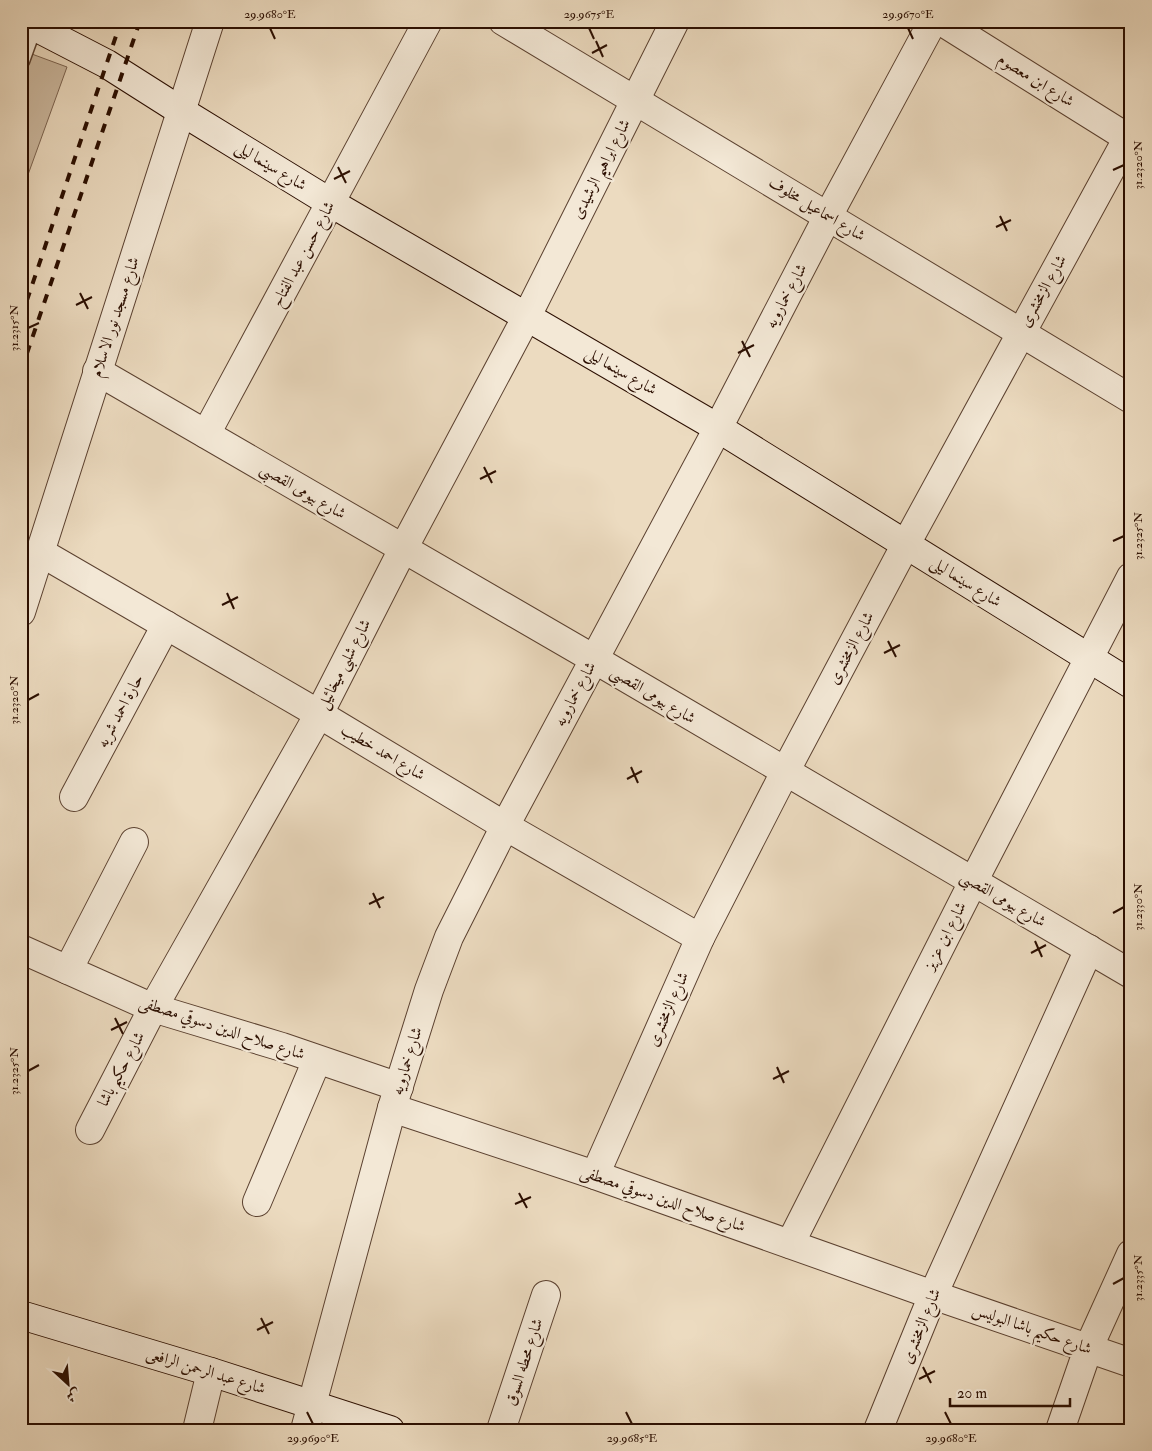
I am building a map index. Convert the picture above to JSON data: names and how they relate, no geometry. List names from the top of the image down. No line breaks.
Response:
{"streets":{"street":["شارع ابن معصوم","شارع سينما ليلى","شارع ابراهيم الرشيدى","شارع اسماعيل مخلوف","شارع حسن عبد الفتاح","شارع الزمخشرى","شارع خمارويه","شارع مسجد نور الاسلام","شارع بيومى القصبى","شارع شلبى ميخائيل","حارة احمد شريه","شارع احمد خطيب","شارع ابن عزيز","شارع صلاح الدين دسوقي مصطفى","شارع حكيم باشا","شارع حكيم باشا البوليس","شارع محطه السوق","شارع عبد الرحمن الرافعى"]},"crossings":[["شارع ابن معصوم","شارع الزمخشرى"],["شارع سينما ليلى","شارع ابراهيم الرشيدى"],["شارع سينما ليلى","شارع حسن عبد الفتاح"],["شارع سينما ليلى","شارع الزمخشرى"],["شارع سينما ليلى","شارع خمارويه"],["شارع سينما ليلى","شارع مسجد نور الاسلام"],["شارع سينما ليلى","شارع شلبى ميخائيل"],["شارع سينما ليلى","شارع ابن عزيز"],["شارع ابراهيم الرشيدى","شارع اسماعيل مخلوف"],["شارع ابراهيم الرشيدى","شارع شلبى ميخائيل"],["شارع اسماعيل مخلوف","شارع الزمخشرى"],["شارع اسماعيل مخلوف","شارع خمارويه"],["شارع حسن عبد الفتاح","شارع بيومى القصبى"],["شارع الزمخشرى","شارع بيومى القصبى"],["شارع الزمخشرى","شارع احمد خطيب"],["شارع الزمخشرى","شارع صلاح الدين دسوقي مصطفى"],["شارع الزمخشرى","شارع حكيم باشا البوليس"],["شارع خمارويه","شارع بيومى القصبى"],["شارع خمارويه","شارع احمد خطيب"],["شارع خمارويه","شارع صلاح الدين دسوقي مصطفى"],["شارع خمارويه","شارع عبد الرحمن الرافعى"],["شارع مسجد نور الاسلام","شارع بيومى القصبى"],["شارع مسجد نور الاسلام","شارع احمد خطيب"],["شارع بيومى القصبى","شارع شلبى ميخائيل"],["شارع بيومى القصبى","شارع ابن عزيز"],["شارع شلبى ميخائيل","شارع احمد خطيب"],["شارع شلبى ميخائيل","شارع صلاح الدين دسوقي مصطفى"],["شارع شلبى ميخائيل","شارع حكيم باشا"],["حارة احمد شريه","شارع احمد خطيب"],["شارع ابن عزيز","شارع صلاح الدين دسوقي مصطفى"],["شارع صلاح الدين دسوقي مصطفى","شارع حكيم باشا"],["شارع صلاح الدين دسوقي مصطفى","شارع حكيم باشا البوليس"]],"scale_bar":"20 m","north":"bottom right","coordinates":["29.9680°E","29.9675°E","29.9670°E","31.2320°N","31.2315°N","31.2325°N","31.2330°N","31.2335°N","29.9690°E","29.9685°E"]}
